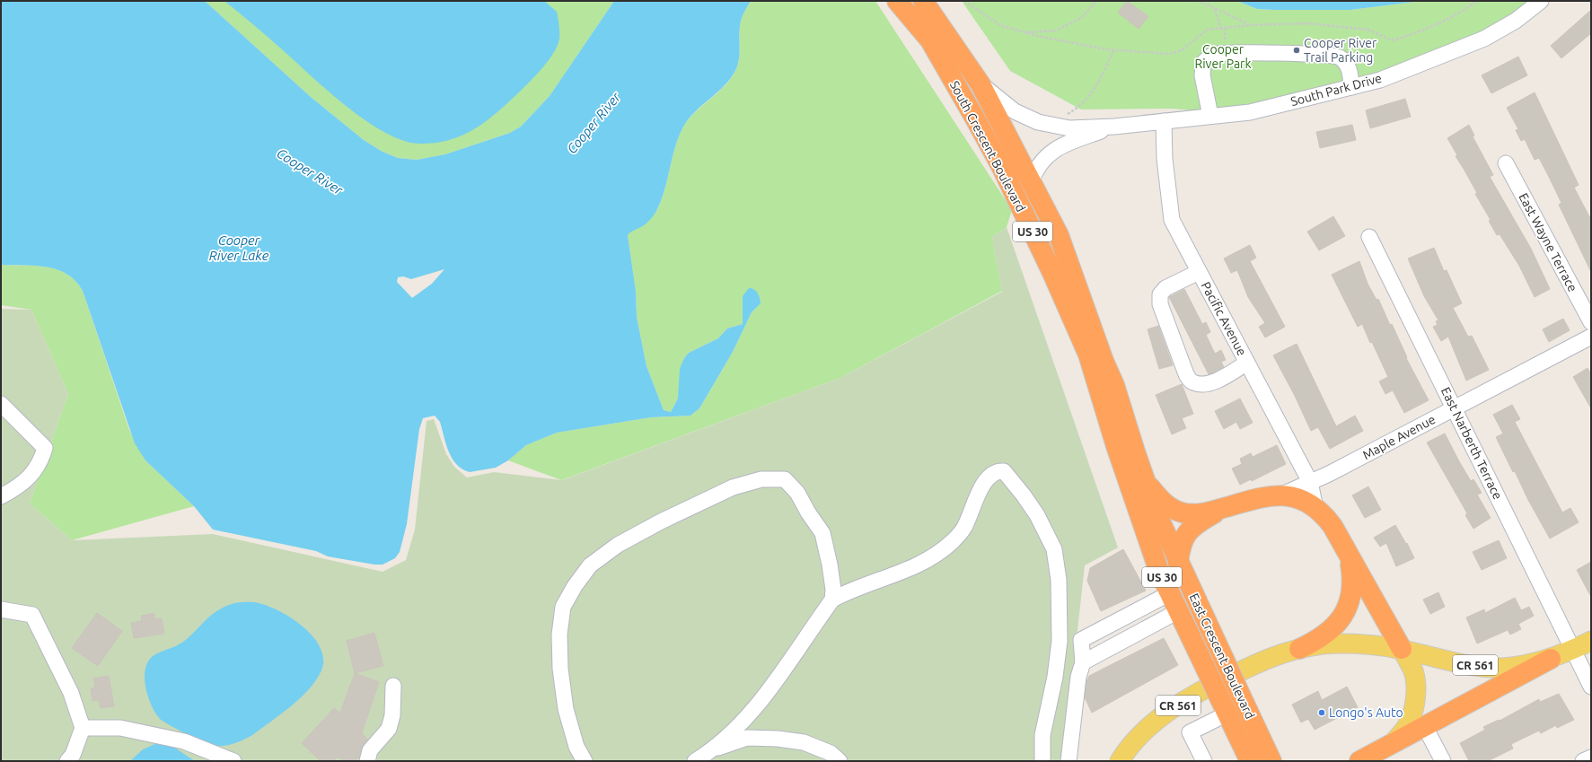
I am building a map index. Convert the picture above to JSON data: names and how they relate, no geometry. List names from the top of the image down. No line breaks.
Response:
{"streets":{"highway":["South Crescent Boulevard","US 30","East Crescent Boulevard"],"main road":["CR 561"],"street":["South Park Drive","East Wayne Terrace","Pacific Avenue","Maple Avenue","East Narberth Terrace"]},"crossings":[["South Park Drive","South Crescent Boulevard"],["South Park Drive","Pacific Avenue"],["South Crescent Boulevard","East Crescent Boulevard"],["Pacific Avenue","Maple Avenue"],["Maple Avenue","East Narberth Terrace"],["East Narberth Terrace","CR 561"]],"water":["Cooper River","Cooper River Lake"],"parks":["Cooper River Park"],"places":["Cooper River Trail Parking","Longo's Auto"]}
